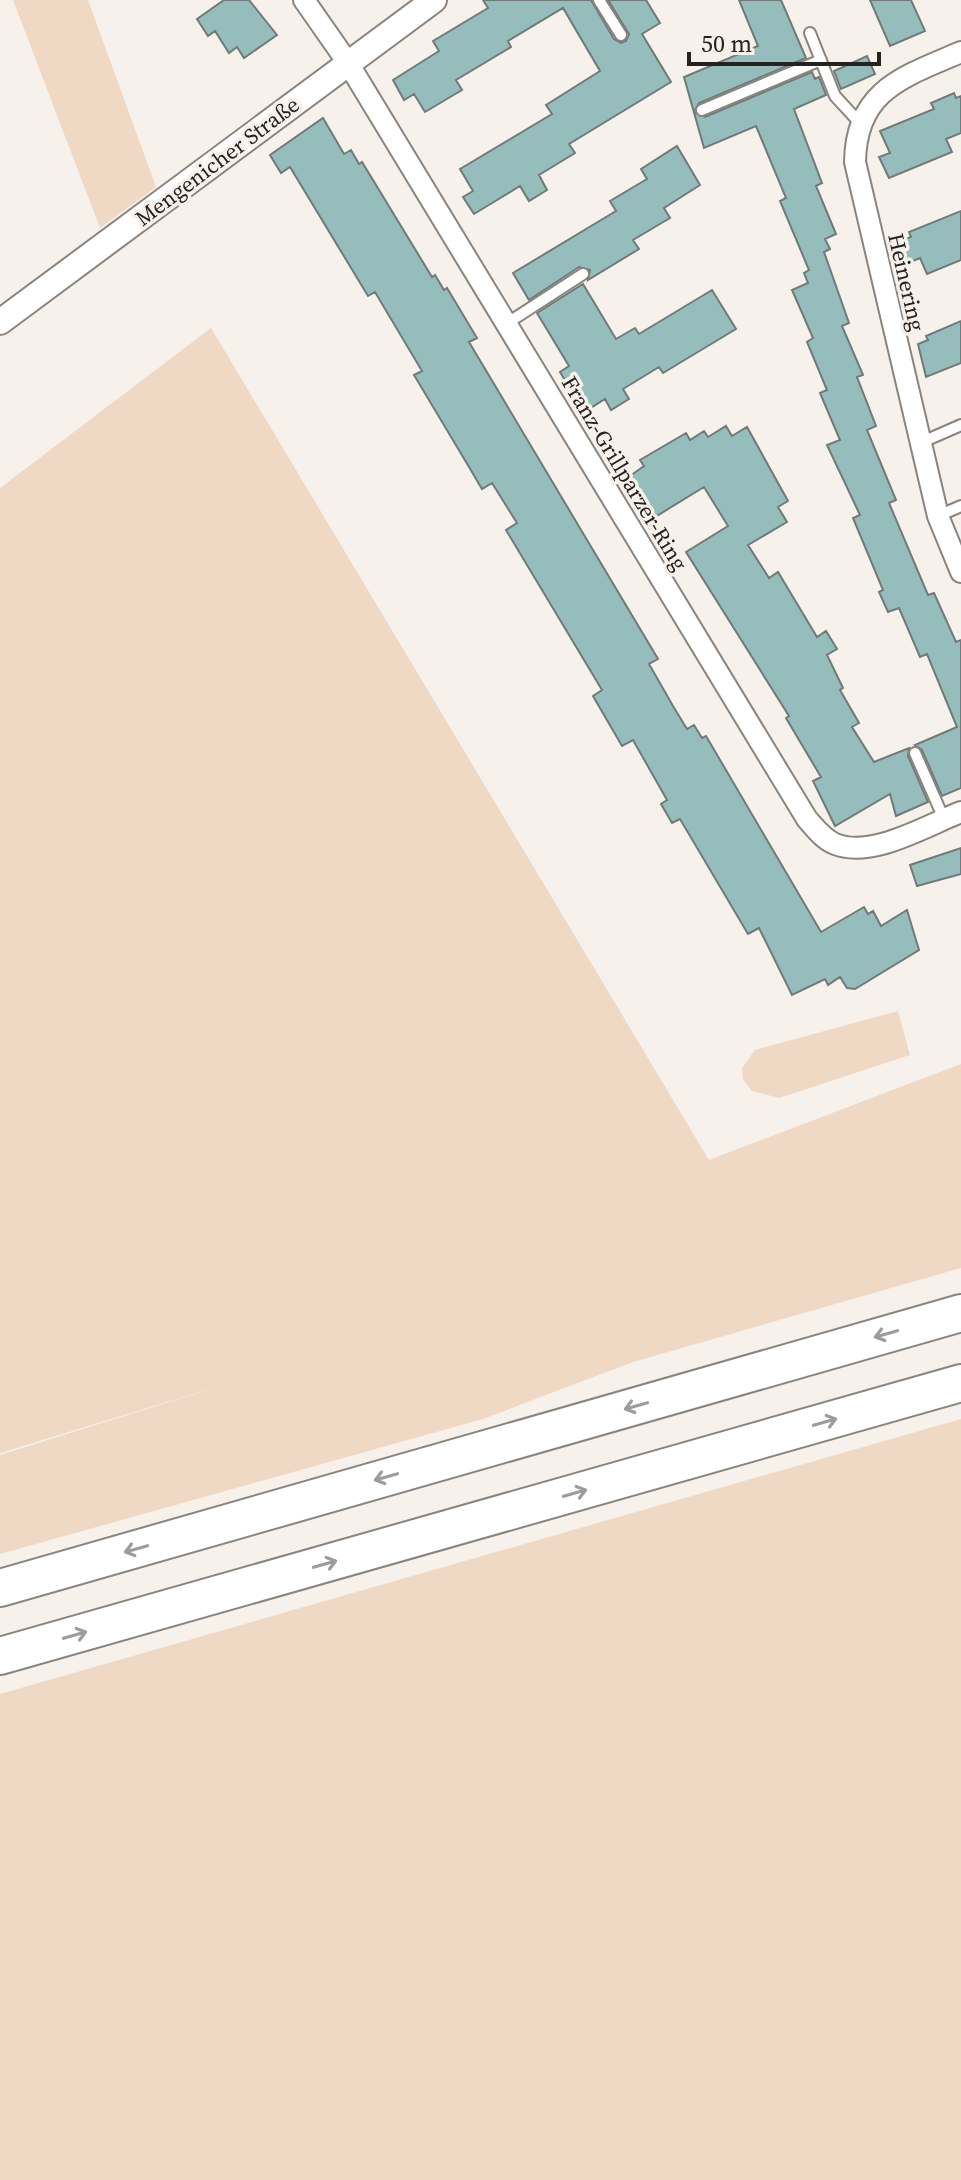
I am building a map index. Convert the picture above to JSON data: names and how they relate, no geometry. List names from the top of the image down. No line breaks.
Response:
{"streets":{"street":["Mengenicher Straße","Heinering","Franz-Grillparzer-Ring"]},"crossings":[["Mengenicher Straße","Franz-Grillparzer-Ring"]],"scale_bar":"50 m"}
